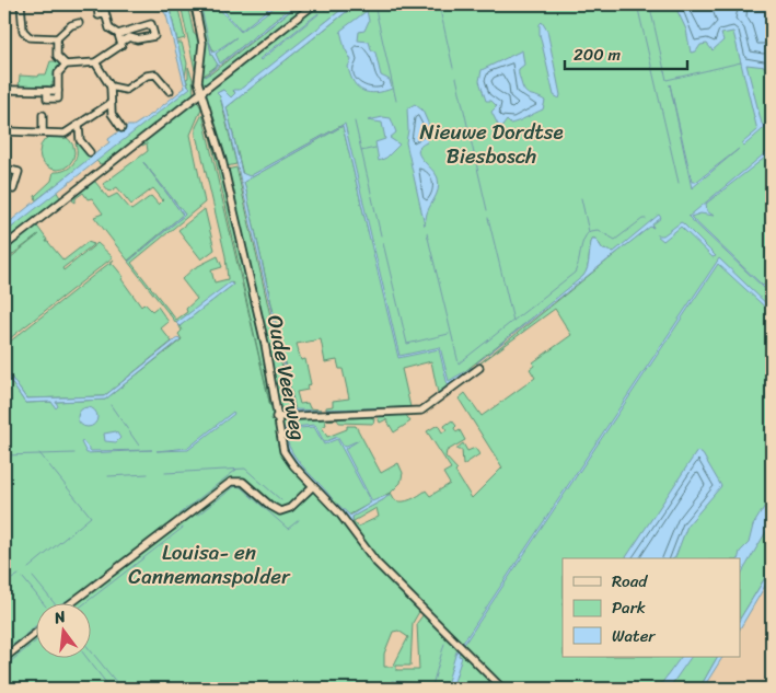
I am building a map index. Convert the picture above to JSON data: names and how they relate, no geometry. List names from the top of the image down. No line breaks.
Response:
{"streets":{"street":["Oude Veerweg"]},"parks":["Nieuwe Dordtse Biesbosch","Louisa- en Cannemanspolder"],"legend":["Road","Park","Water"],"scale_bar":"200 m","north":"top"}
